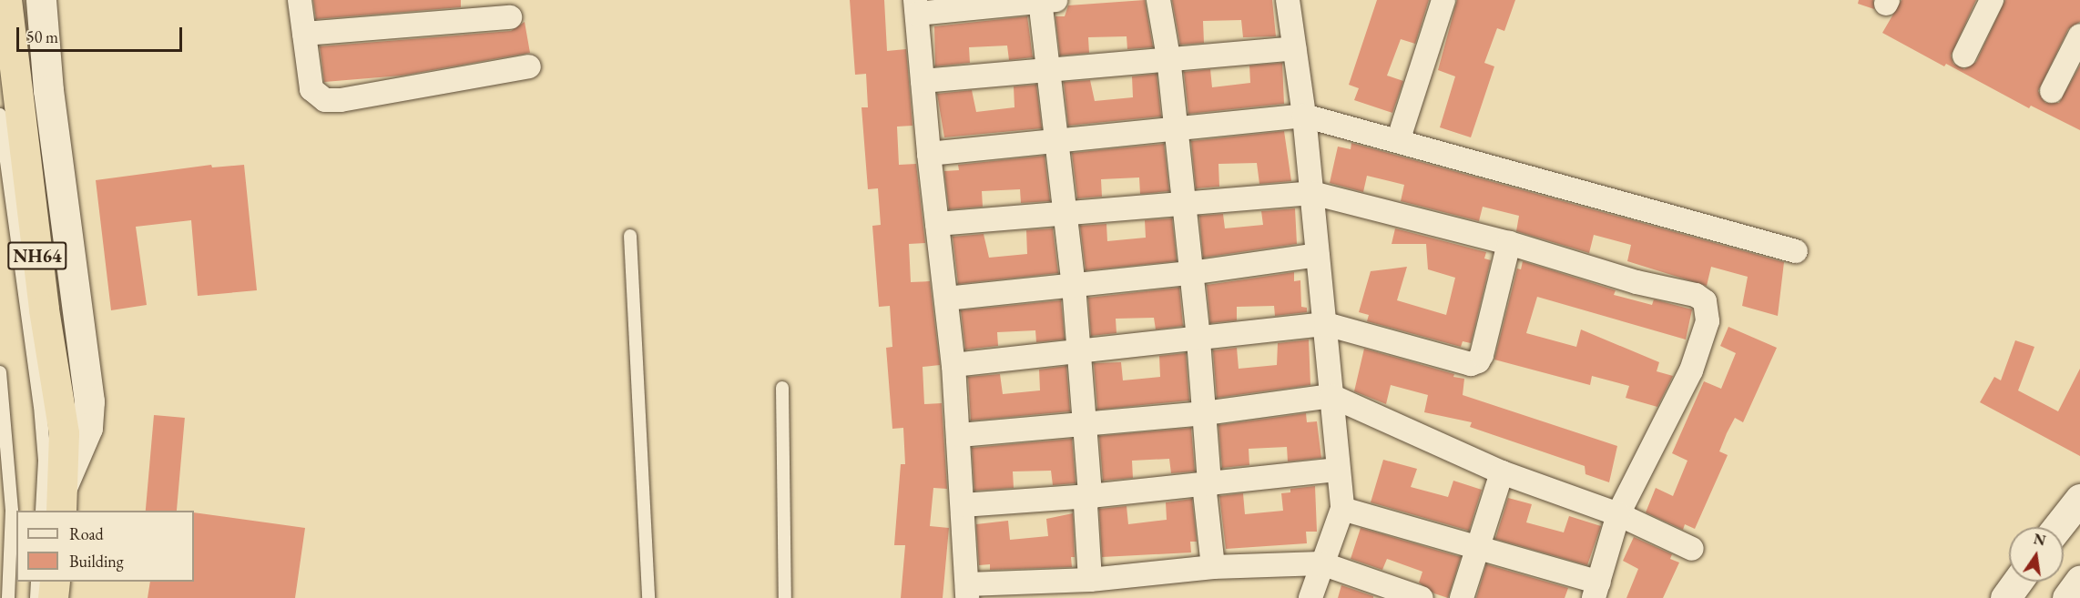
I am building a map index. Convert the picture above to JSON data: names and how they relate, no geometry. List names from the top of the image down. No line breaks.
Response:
{"streets":{"highway":["NH64"]},"legend":["Road","Building"],"scale_bar":"50 m","north":"top"}
